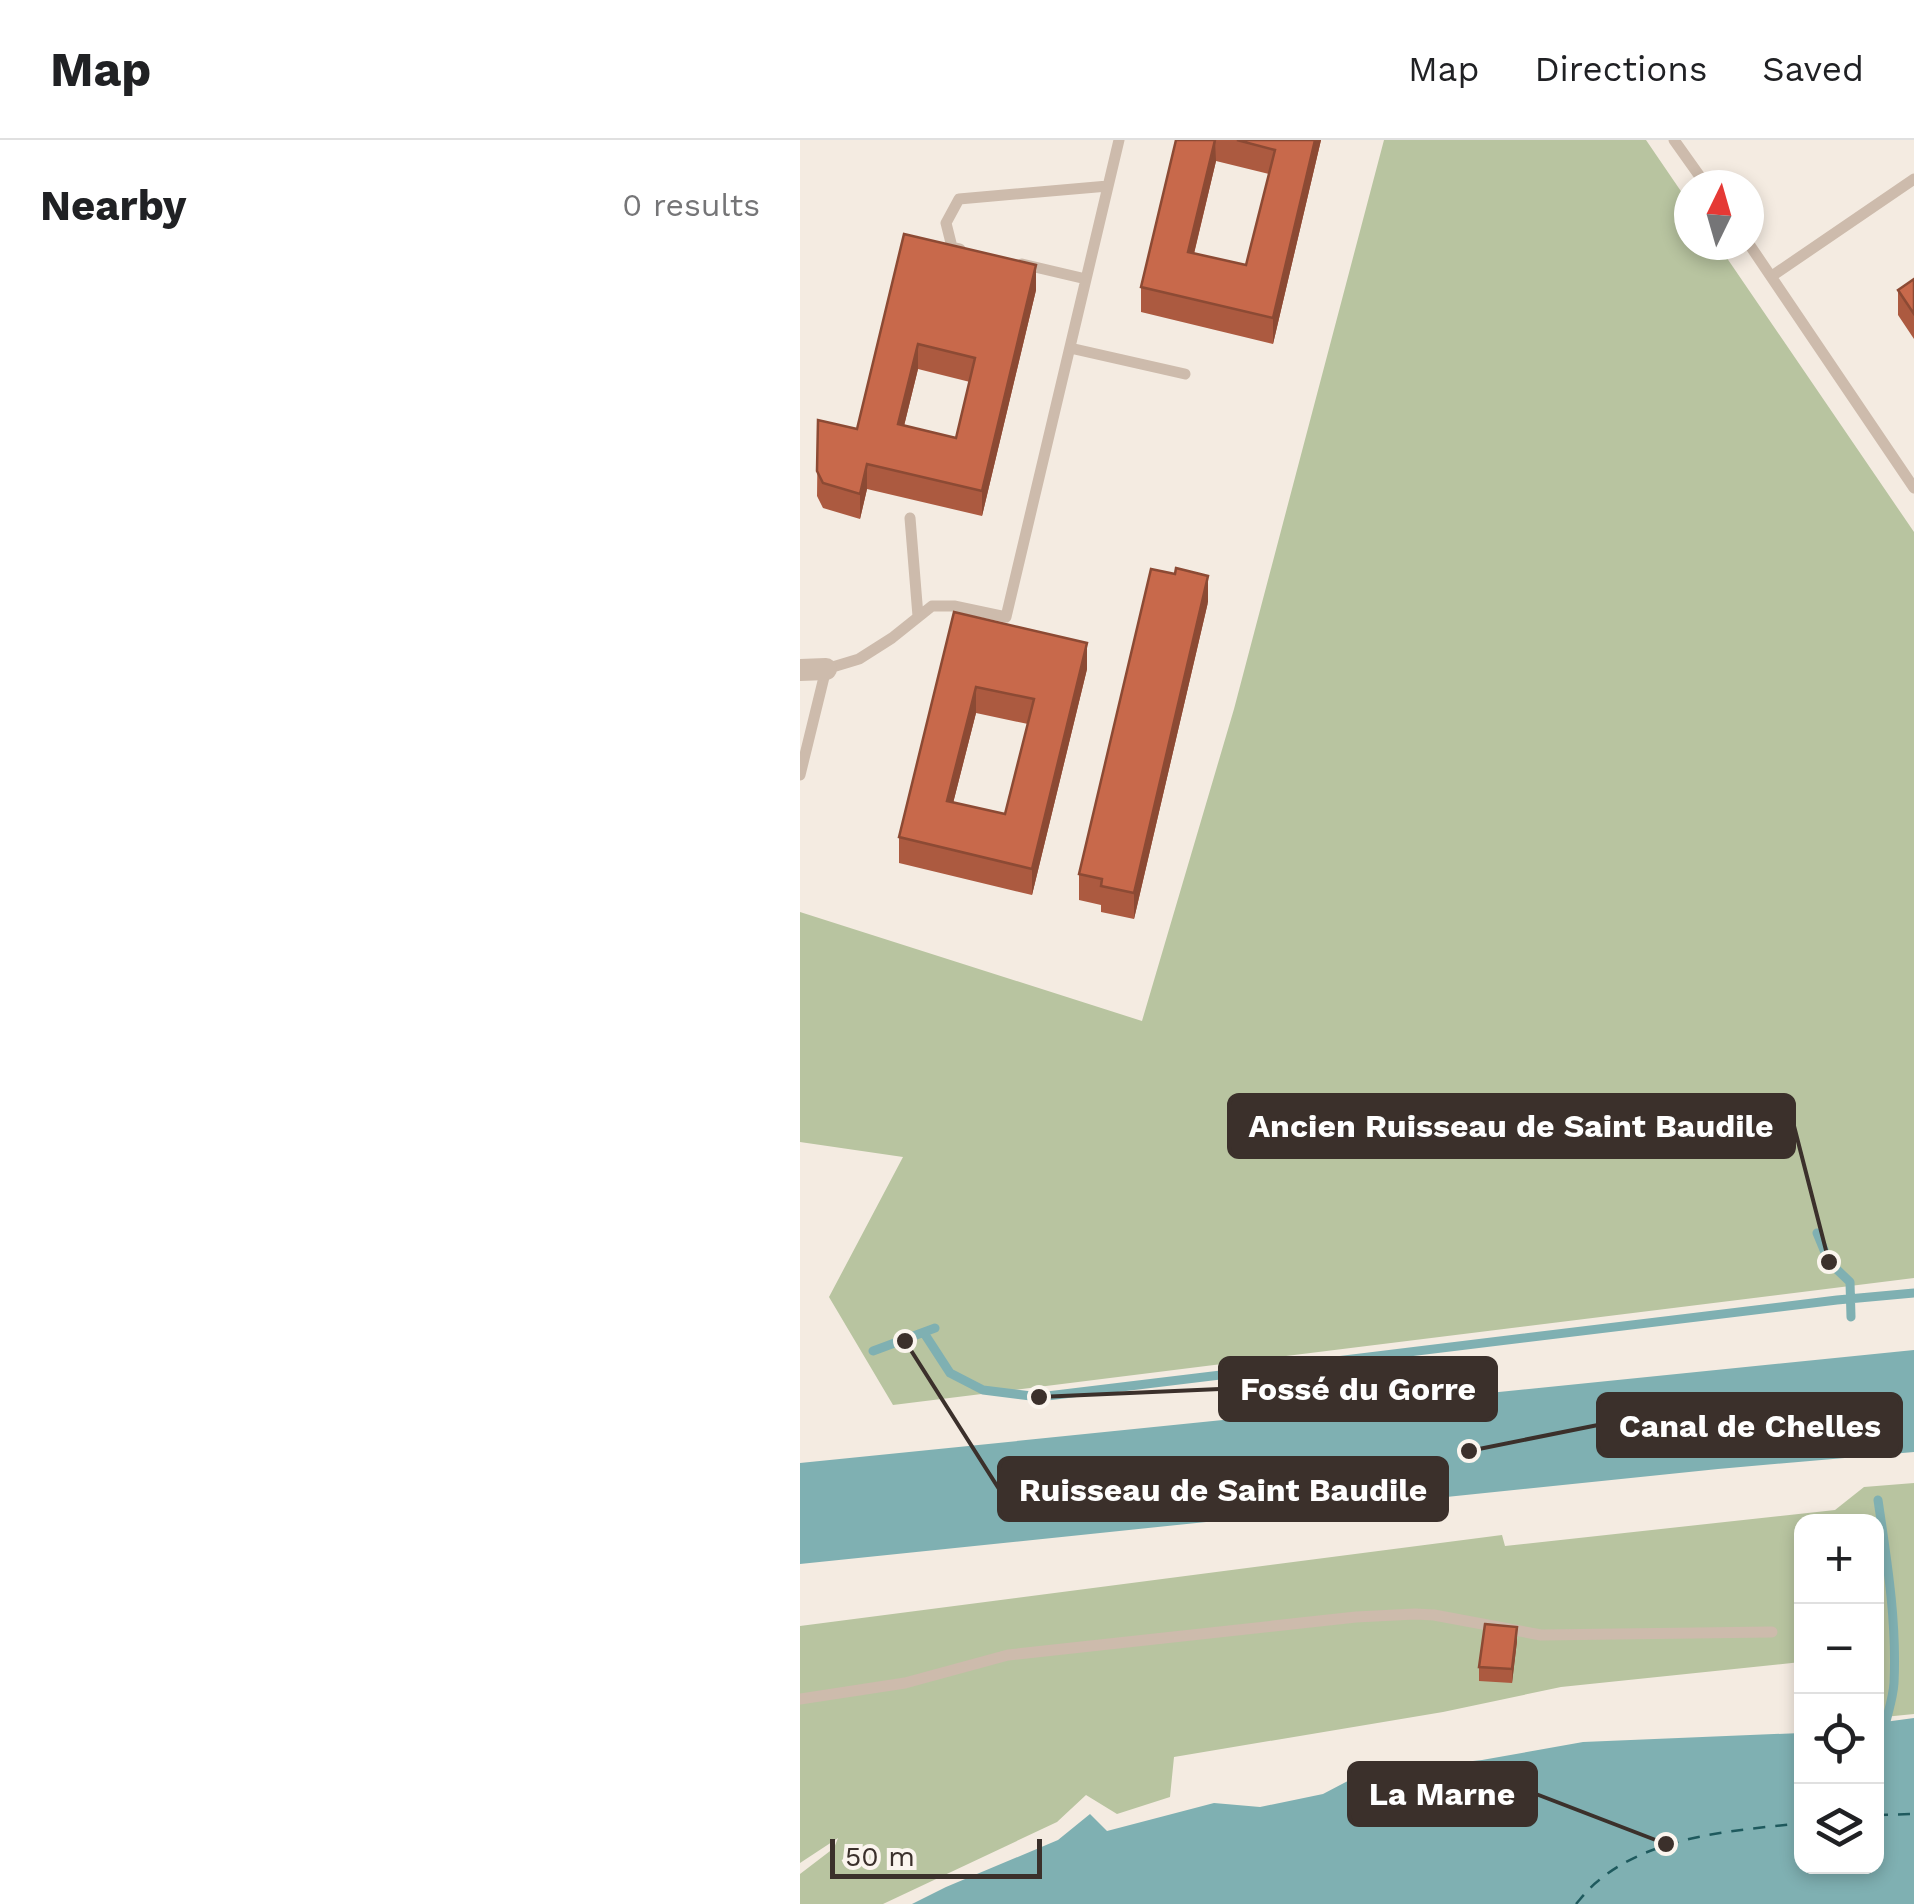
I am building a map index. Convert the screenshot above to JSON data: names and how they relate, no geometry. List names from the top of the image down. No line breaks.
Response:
{"places":["Ancien Ruisseau de Saint Baudile","Ruisseau de Saint Baudile","Fossé du Gorre","Canal de Chelles","La Marne"],"scale_bar":"50 m","north":"top","page":{"header":"Map","nav":["Map","Directions","Saved"],"heading":["Nearby","0 results"],"map_buttons":["+","−"],"scale":"50 m"}}
